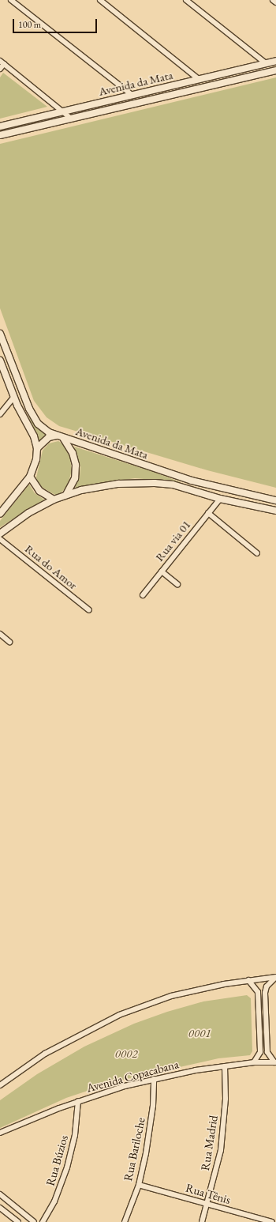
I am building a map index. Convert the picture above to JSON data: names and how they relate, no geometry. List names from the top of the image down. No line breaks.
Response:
{"streets":{"street":["Avenida da Mata","Rua via 01","Rua do Amor","Avenida Copacabana","Rua Madrid","Rua Bariloche","Rua Búzios","Rua Tênis"]},"crossings":[["Avenida Copacabana","Rua Madrid"],["Avenida Copacabana","Rua Bariloche"],["Avenida Copacabana","Rua Búzios"],["Rua Madrid","Rua Tênis"],["Rua Bariloche","Rua Tênis"]],"parks":["0001","0002"],"scale_bar":"100 m"}
